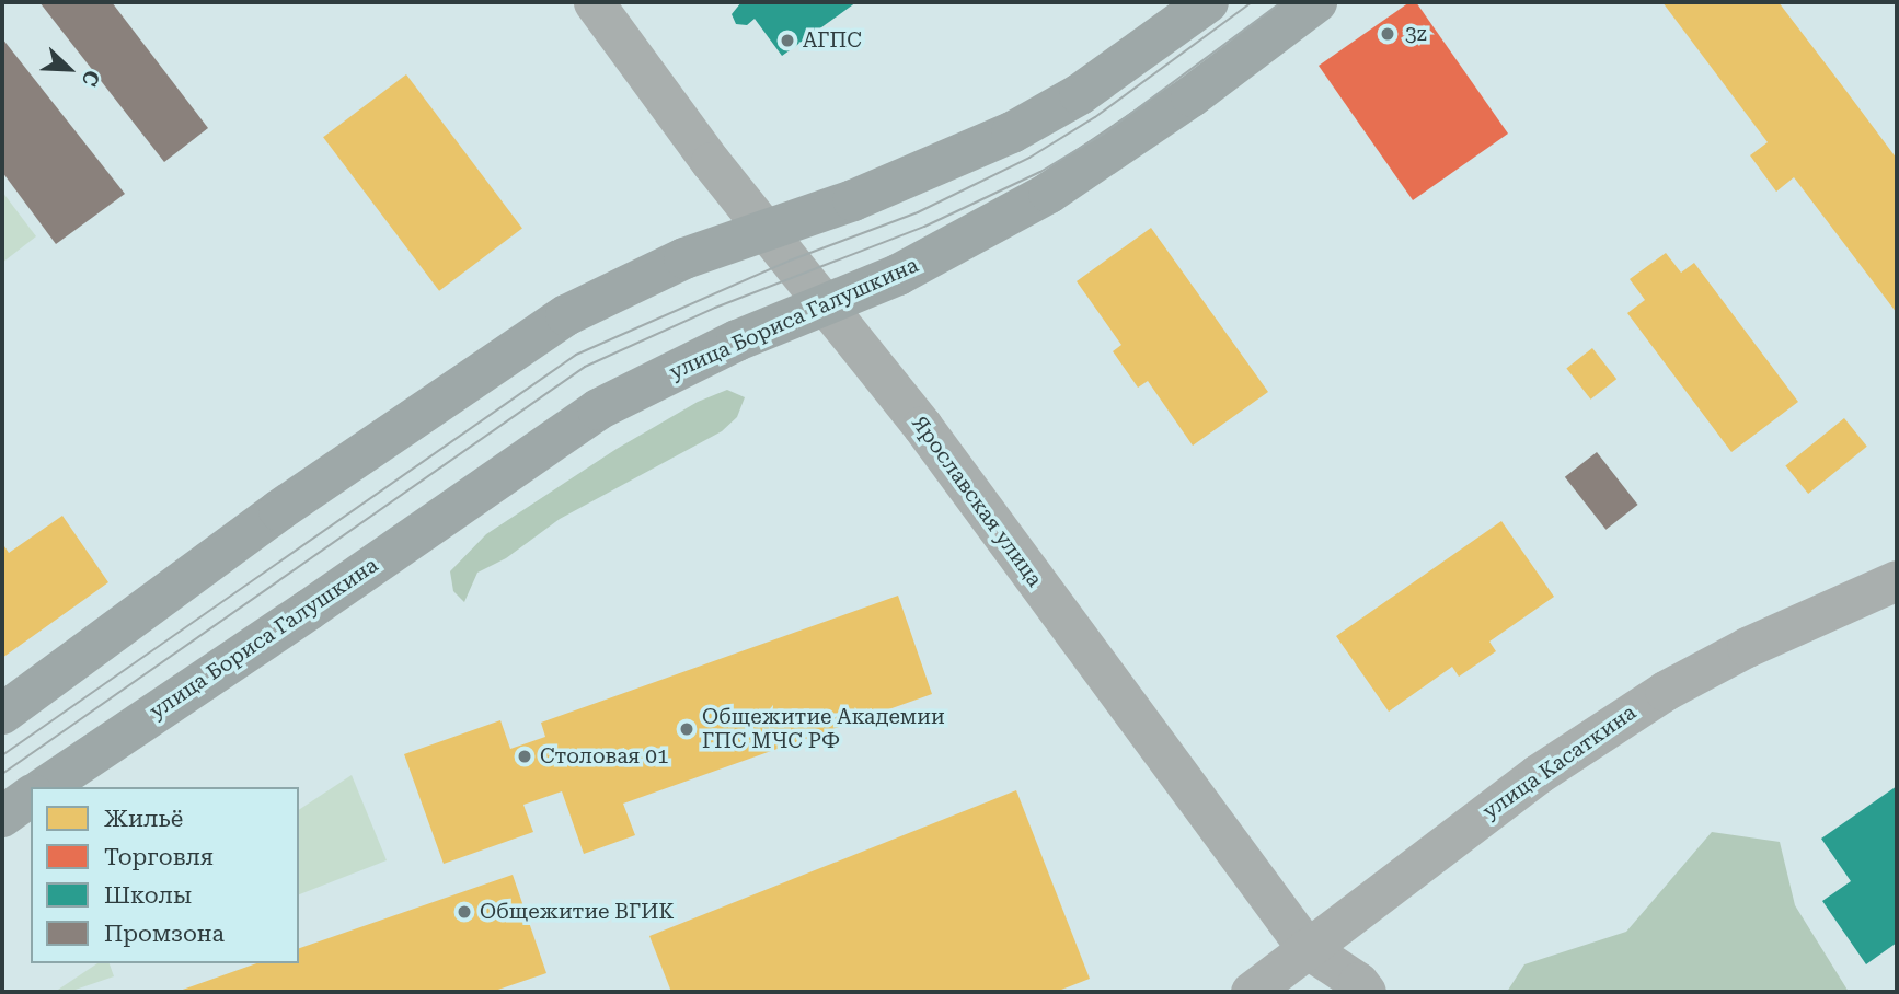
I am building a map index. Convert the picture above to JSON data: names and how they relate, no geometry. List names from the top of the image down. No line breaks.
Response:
{"streets":{"main road":["улица Бориса Галушкина"],"street":["Ярославская улица","улица Касаткина"]},"crossings":[["улица Бориса Галушкина","Ярославская улица"],["Ярославская улица","улица Касаткина"]],"places":["3z","АГПС","Общежитие Академии ГПС МЧС РФ","Столовая 01","Общежитие ВГИК"],"legend":["Жильё","Торговля","Школы","Промзона"],"north":"bottom right"}
